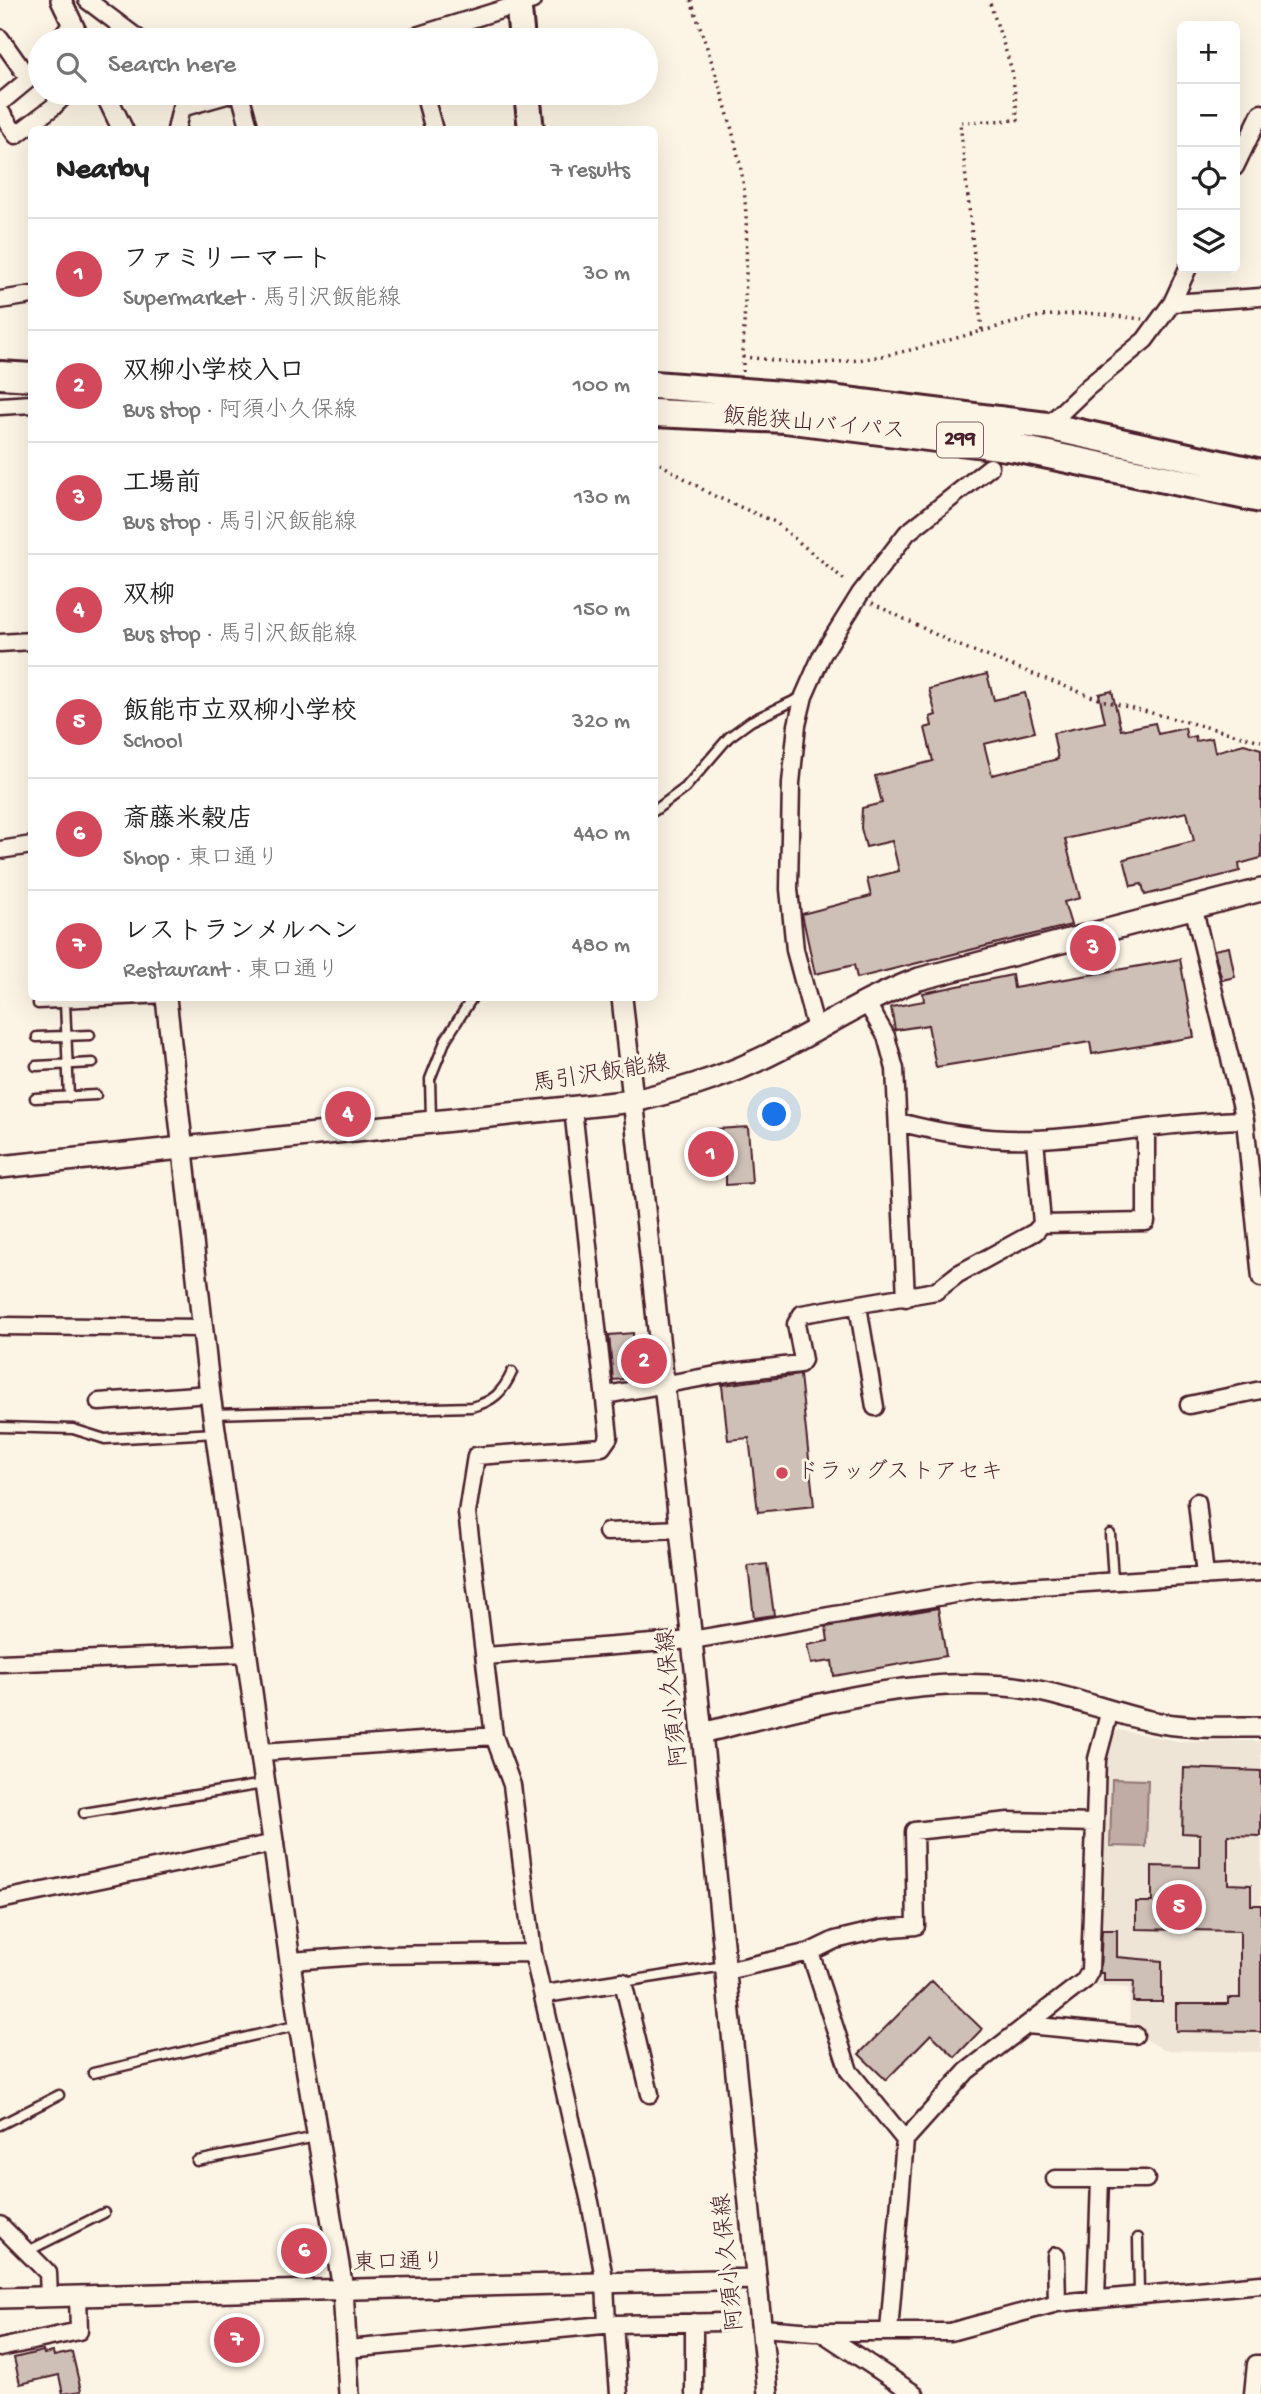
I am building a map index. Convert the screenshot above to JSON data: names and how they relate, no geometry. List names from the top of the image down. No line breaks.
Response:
{"streets":{"highway":["飯能狭山バイパス","299"],"main road":["馬引沢飯能線"],"street":["阿須小久保線","東口通り"]},"crossings":[["馬引沢飯能線","阿須小久保線"],["阿須小久保線","東口通り"]],"places":["ドラッグストアセキ"],"page":{"map_buttons":["+","−"],"search":"Search here","heading":["Nearby","7 results"],"list":[{"mark":"1","name":"ファミリーマート","note":"Supermarket · 馬引沢飯能線","value":"30 m"},{"mark":"2","name":"双柳小学校入口","note":"Bus stop · 阿須小久保線","value":"100 m"},{"mark":"3","name":"工場前","note":"Bus stop · 馬引沢飯能線","value":"130 m"},{"mark":"4","name":"双柳","note":"Bus stop · 馬引沢飯能線","value":"150 m"},{"mark":"5","name":"飯能市立双柳小学校","note":"School","value":"320 m"},{"mark":"6","name":"斎藤米穀店","note":"Shop · 東口通り","value":"440 m"},{"mark":"7","name":"レストランメルヘン","note":"Restaurant · 東口通り","value":"480 m"}],"pins":["3","4","1","2","5","6","7"]}}
